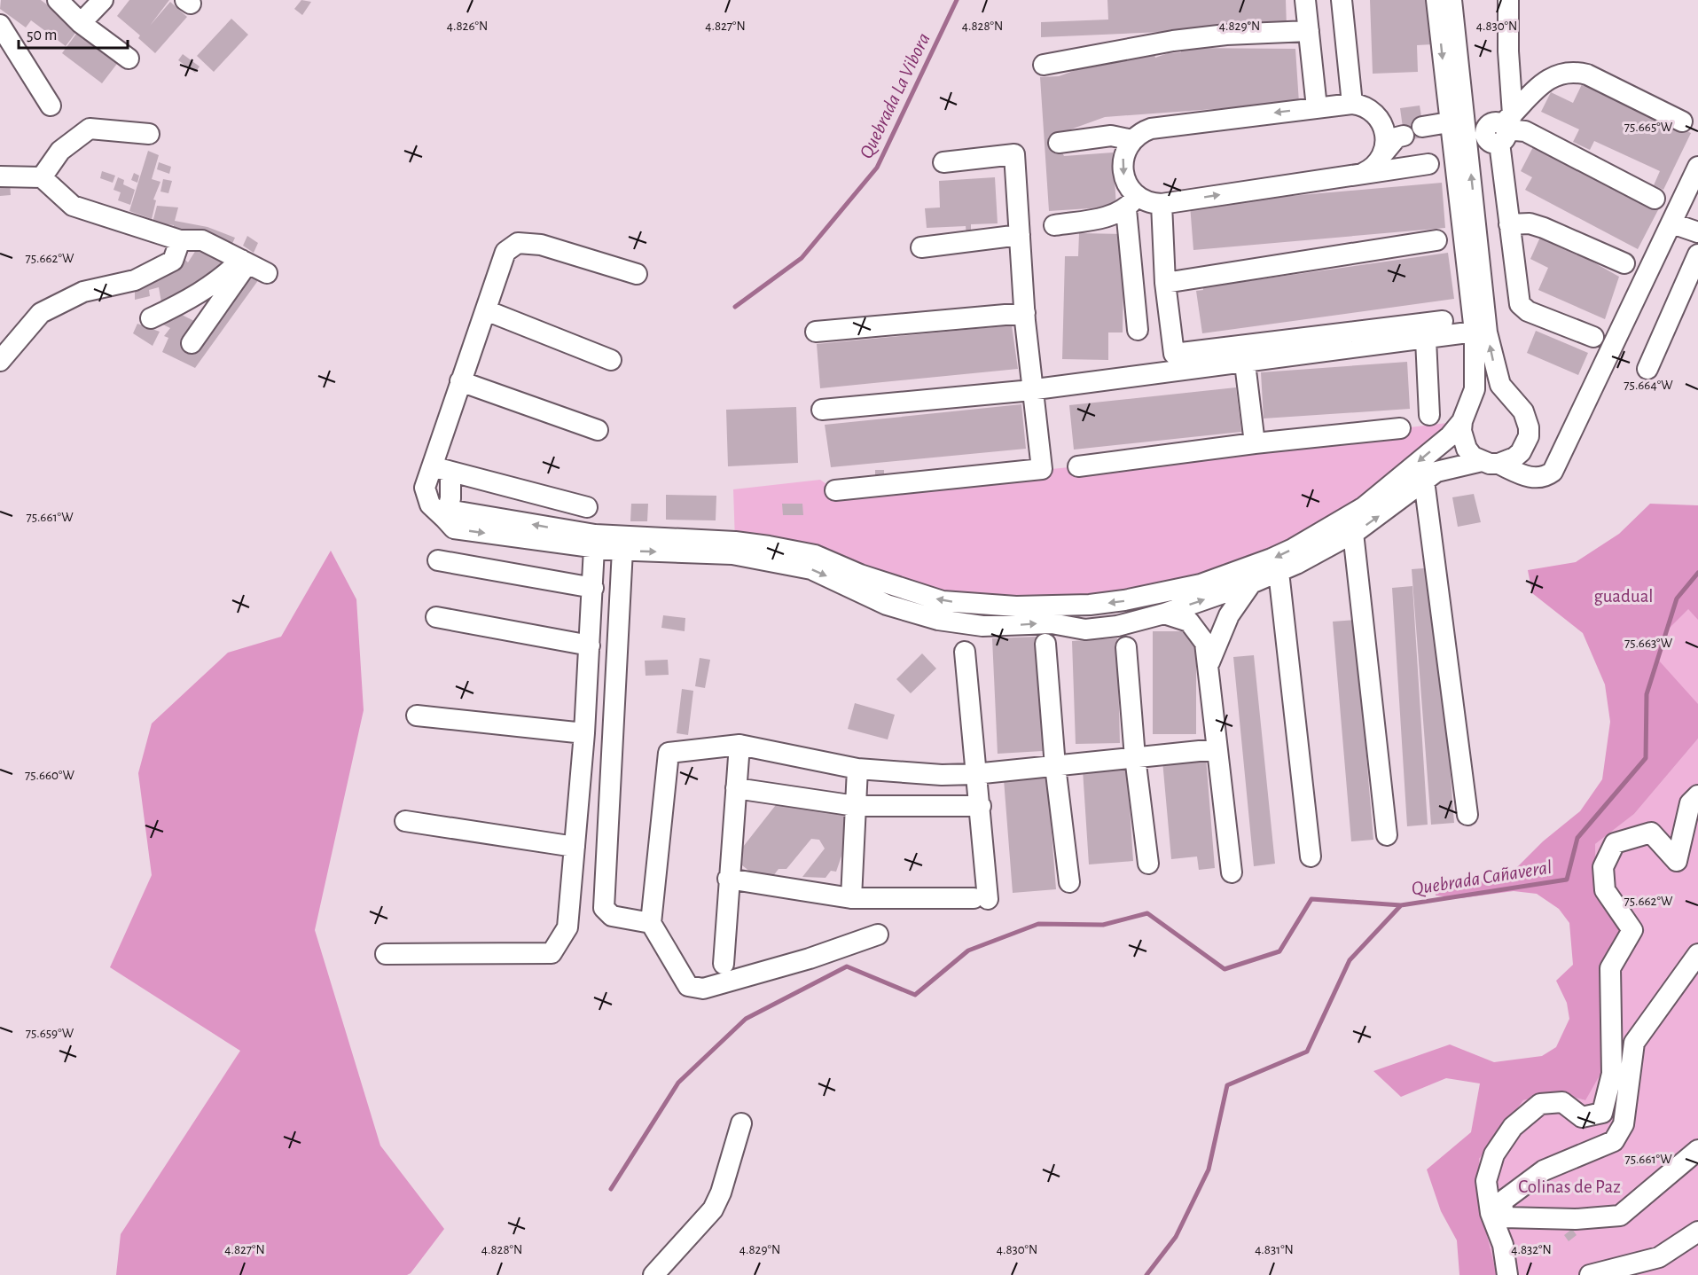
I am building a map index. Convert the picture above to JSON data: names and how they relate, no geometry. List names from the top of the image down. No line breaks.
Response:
{"water":["Quebrada La Vibora","Quebrada Cañaveral"],"parks":["guadual","Colinas de Paz"],"scale_bar":"50 m","coordinates":["4.827°N","4.828°N","4.829°N","4.830°N","4.826°N","75.665°W","75.662°W","75.664°W","75.661°W","75.663°W","75.660°W","75.659°W","4.831°N","4.832°N"]}
